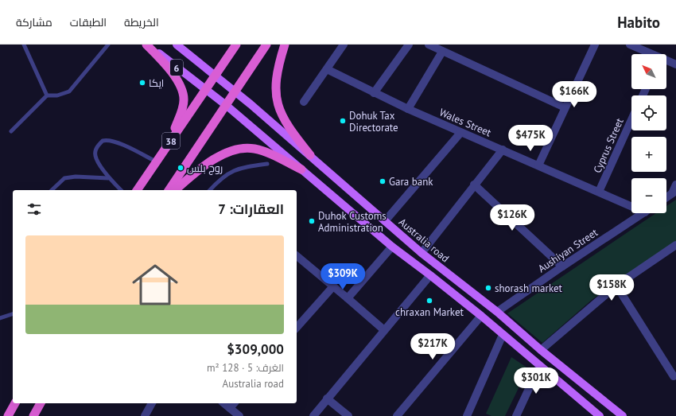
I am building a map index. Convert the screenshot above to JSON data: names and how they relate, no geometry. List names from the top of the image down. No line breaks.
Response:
{"streets":{"highway":["38"],"main road":["6","Australia road"],"street":["Wales Street","Cyprus Street","Aushiyan Street"]},"crossings":[["6","38"],["6","Australia road"],["Wales Street","Cyprus Street"],["38","Australia road"],["Australia road","Aushiyan Street"]],"places":["ايكا","Dohuk Tax Directorate","روج بلس","Gara bank","Duhok Customs Administration","shorash market","chraxan Market"],"north":"top left","page":{"header":"Habito","nav":["الخريطة","الطبقات","مشاركة"],"map_buttons":["+","−"],"price":["$166K","$475K","$126K","$309K","$158K","$217K","$301K"],"heading":"العقارات: 7","list":[{"name":"$309,000","note":"الغرف: 5 · 128 m² · Australia road"}]}}
